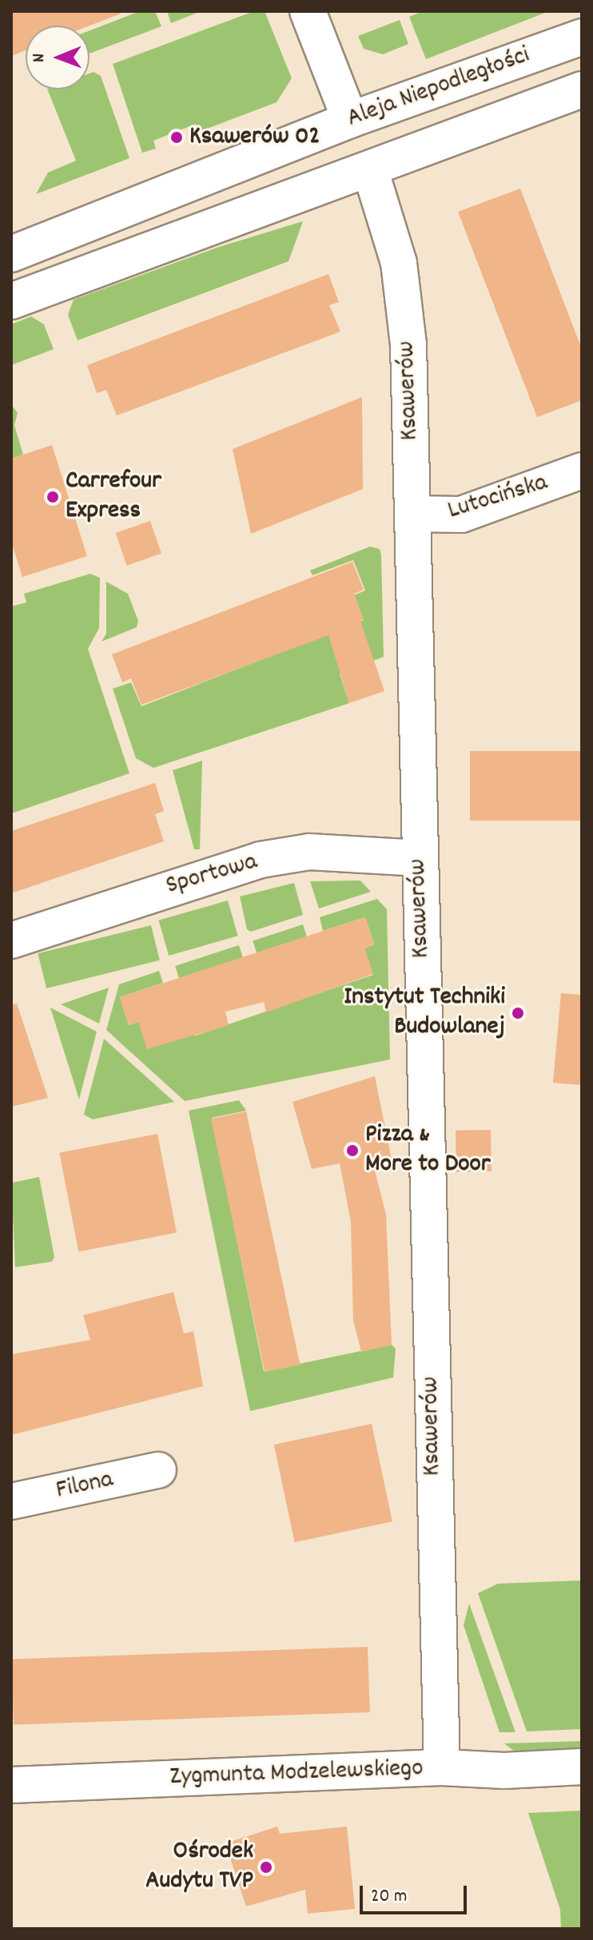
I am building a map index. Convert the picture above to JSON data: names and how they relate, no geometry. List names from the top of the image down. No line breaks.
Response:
{"streets":{"street":["Aleja Niepodległości","Ksawerów","Lutocińska","Sportowa","Filona","Zygmunta Modzelewskiego"]},"crossings":[["Aleja Niepodległości","Ksawerów"],["Ksawerów","Lutocińska"],["Ksawerów","Sportowa"],["Ksawerów","Zygmunta Modzelewskiego"]],"places":["Ksawerów 02","Carrefour Express","Instytut Techniki Budowlanej","Pizza & More to Door","Ośrodek Audytu TVP"],"scale_bar":"20 m","north":"left"}
